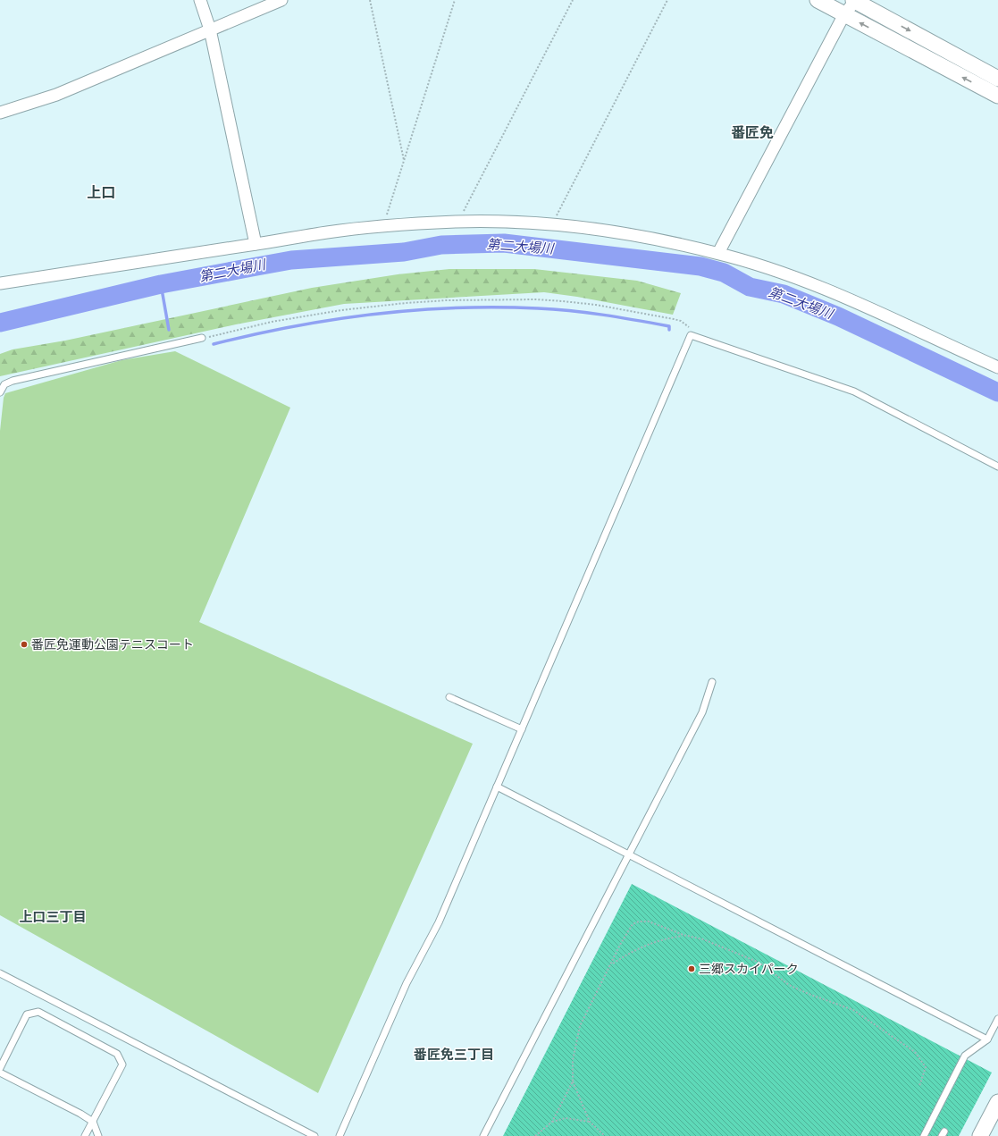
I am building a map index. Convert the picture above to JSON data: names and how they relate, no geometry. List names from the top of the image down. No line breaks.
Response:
{"districts":["番匠免","上口","上口三丁目","番匠免三丁目"],"water":["第二大場川"],"places":["番匠免運動公園テニスコート","三郷スカイパーク"]}
